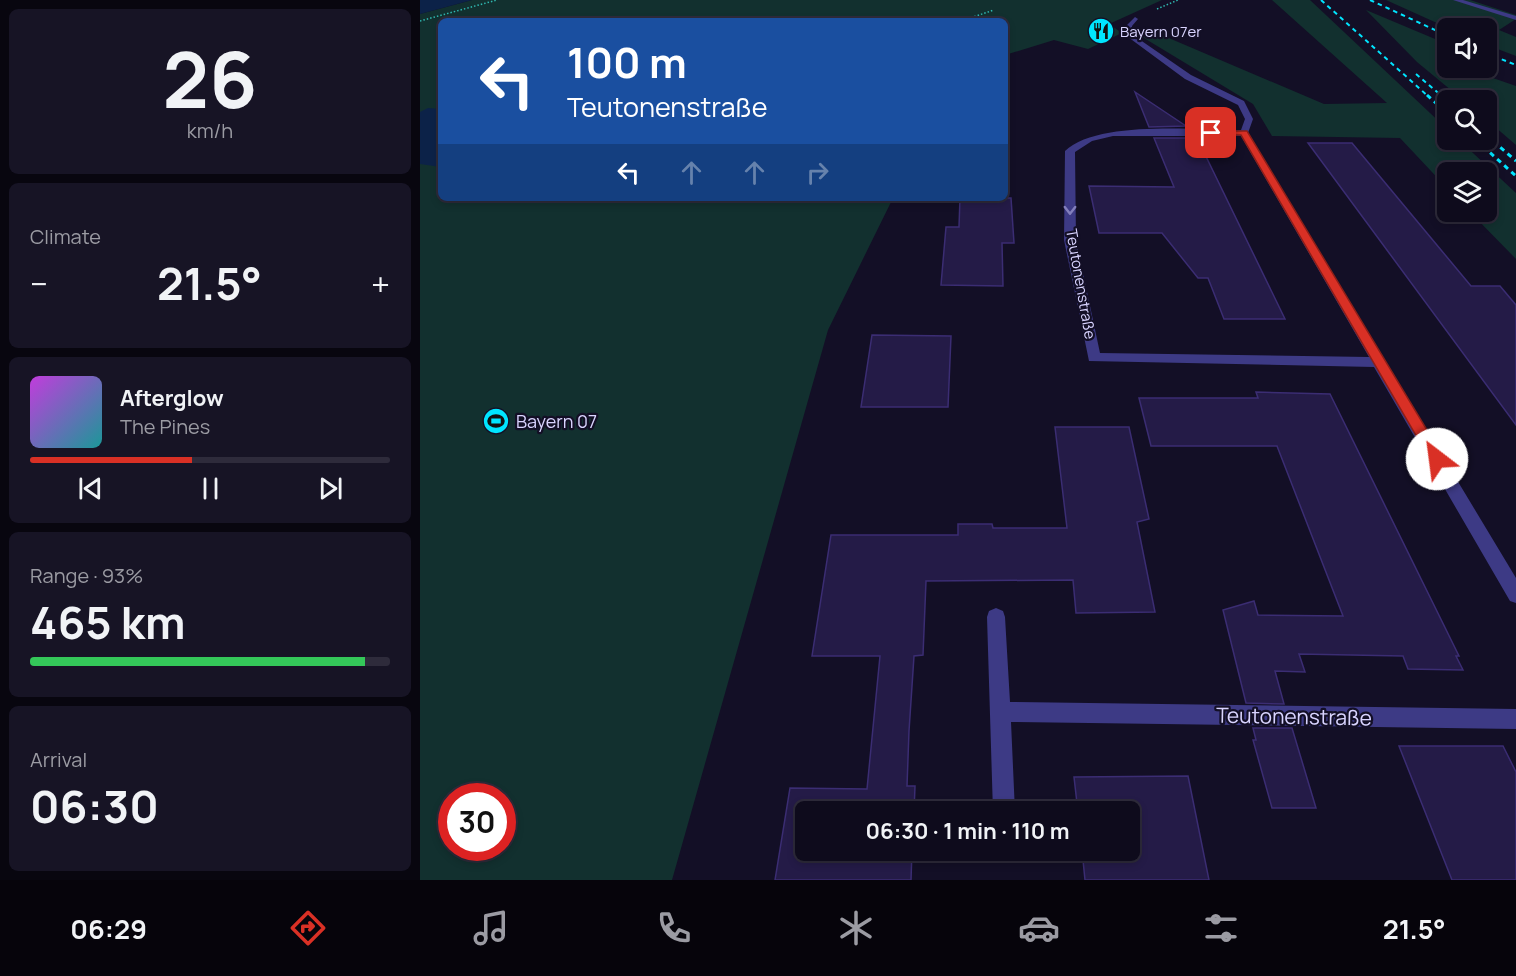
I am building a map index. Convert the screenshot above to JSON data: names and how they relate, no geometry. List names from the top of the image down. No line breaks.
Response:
{"streets":{"street":["Teutonenstraße"]},"places":{"restaurant":["Bayern 07er"],"sports":["Bayern 07"]},"page":{"tile":[["26","km/h"],"Climate",["Range · 93%","465 km"],["Arrival","06:30"]],"turn":["100 m","Teutonenstraße"],"heat":["−","21.5°","+"],"song":["Afterglow","The Pines"],"limit":"30","trip":"06:30 · 1 min · 110 m","tabs":["06:29","21.5°"]}}
